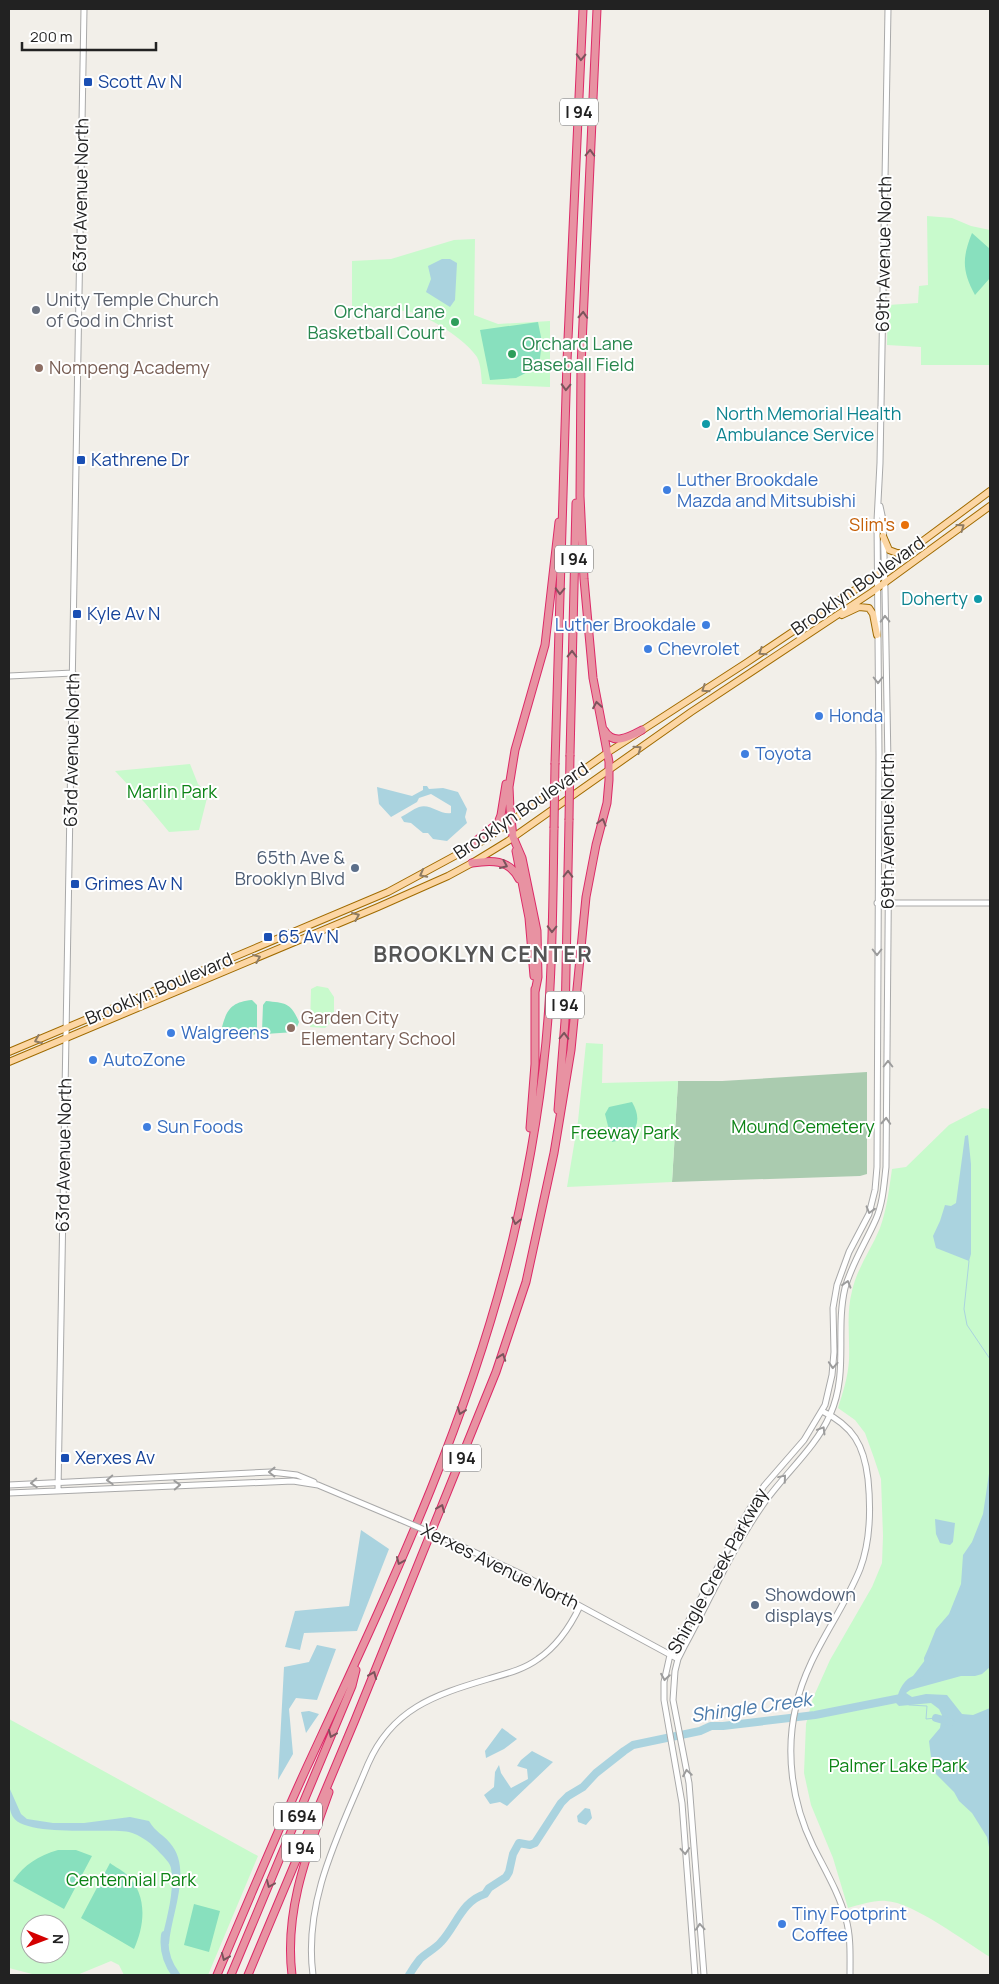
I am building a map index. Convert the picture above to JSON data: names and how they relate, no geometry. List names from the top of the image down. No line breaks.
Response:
{"streets":{"highway":["I 94","I 694"],"main road":["Brooklyn Boulevard"],"street":["63rd Avenue North","69th Avenue North","Xerxes Avenue North","Shingle Creek Parkway"]},"crossings":[["I 94","I 694"],["63rd Avenue North","Brooklyn Boulevard"],["63rd Avenue North","Xerxes Avenue North"],["69th Avenue North","Brooklyn Boulevard"],["69th Avenue North","Shingle Creek Parkway"],["Xerxes Avenue North","Shingle Creek Parkway"]],"districts":["BROOKLYN CENTER"],"water":["Shingle Creek"],"parks":["Marlin Park","Mound Cemetery","Freeway Park","Palmer Lake Park","Centennial Park"],"places":{"transit":["Scott Av N","Kathrene Dr","Kyle Av N","Grimes Av N","65 Av N","Xerxes Av"],"other":["Unity Temple Church of God in Christ","Orchard Lane Basketball Court","Orchard Lane Baseball Field","Nompeng Academy","North Memorial Health Ambulance Service","Luther Brookdale Mazda and Mitsubishi","Slim's","Doherty","Luther Brookdale","Chevrolet","Honda","Toyota","65th Ave & Brooklyn Blvd","Garden City Elementary School","Walgreens","AutoZone","Sun Foods","Showdown displays","Tiny Footprint Coffee"]},"scale_bar":"200 m","north":"right"}
